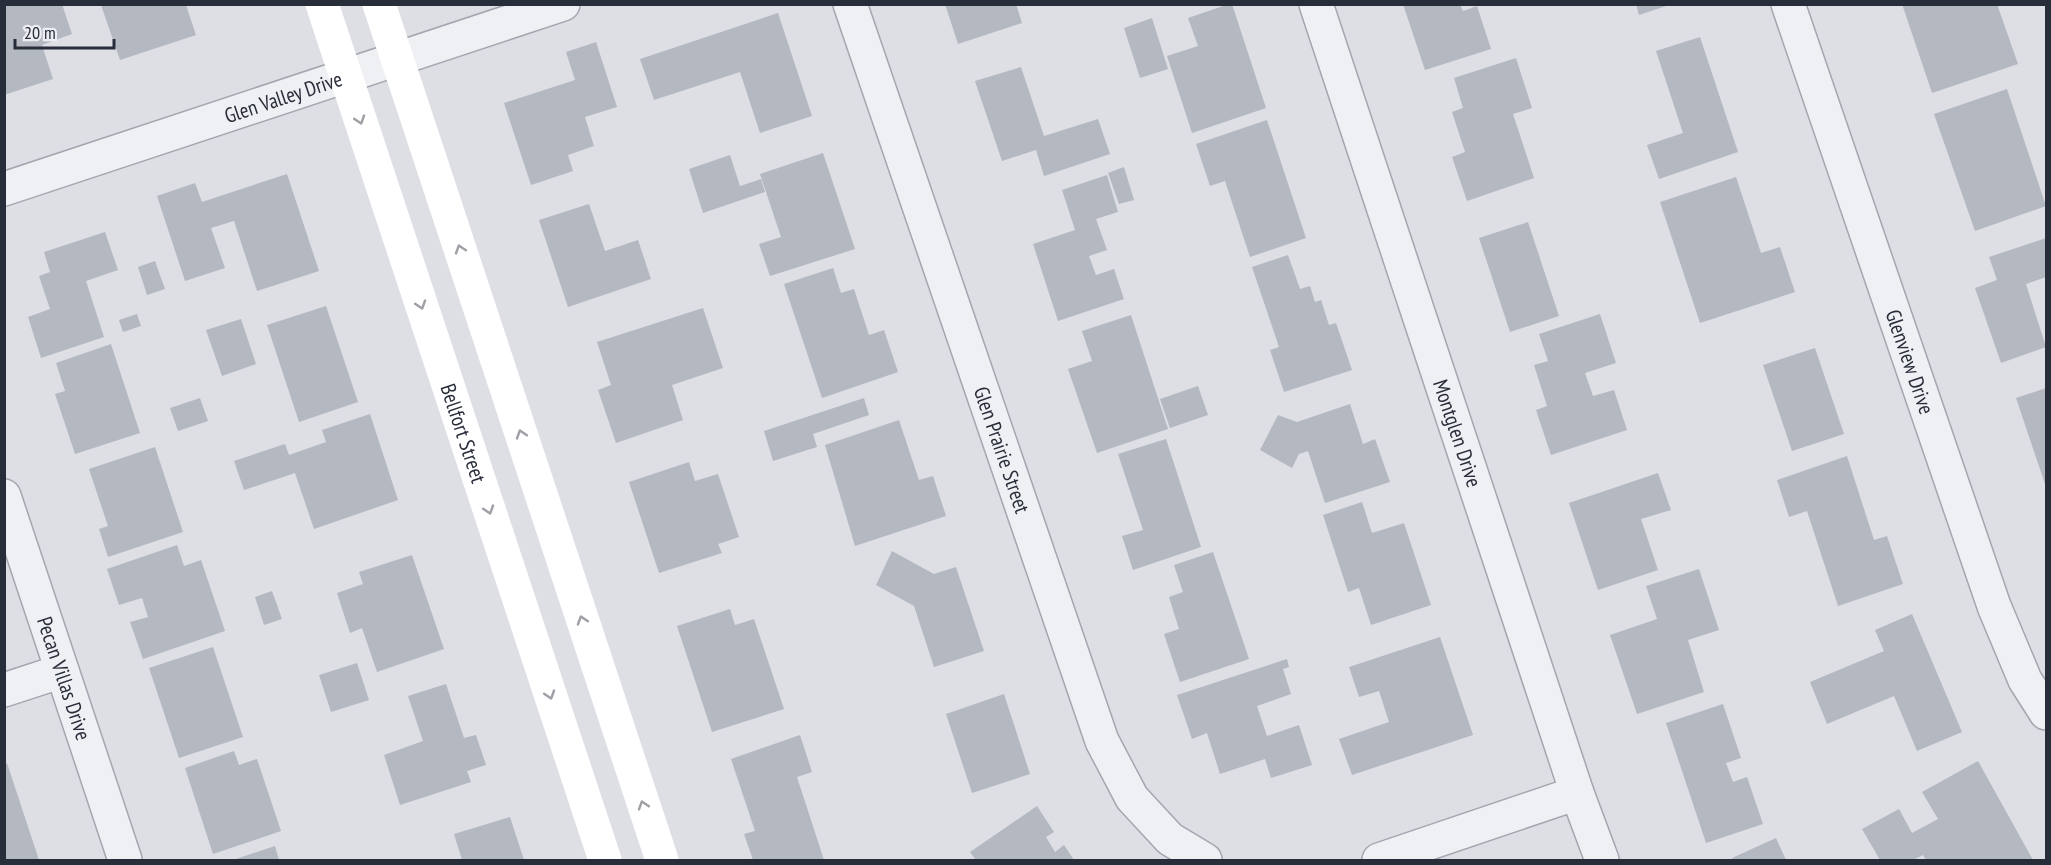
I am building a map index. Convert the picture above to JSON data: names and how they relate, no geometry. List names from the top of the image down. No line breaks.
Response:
{"streets":{"main road":["Bellfort Street"],"street":["Glen Valley Drive","Glenview Drive","Montglen Drive","Glen Prairie Street","Pecan Villas Drive"]},"crossings":[["Glen Valley Drive","Bellfort Street"]],"scale_bar":"20 m"}
